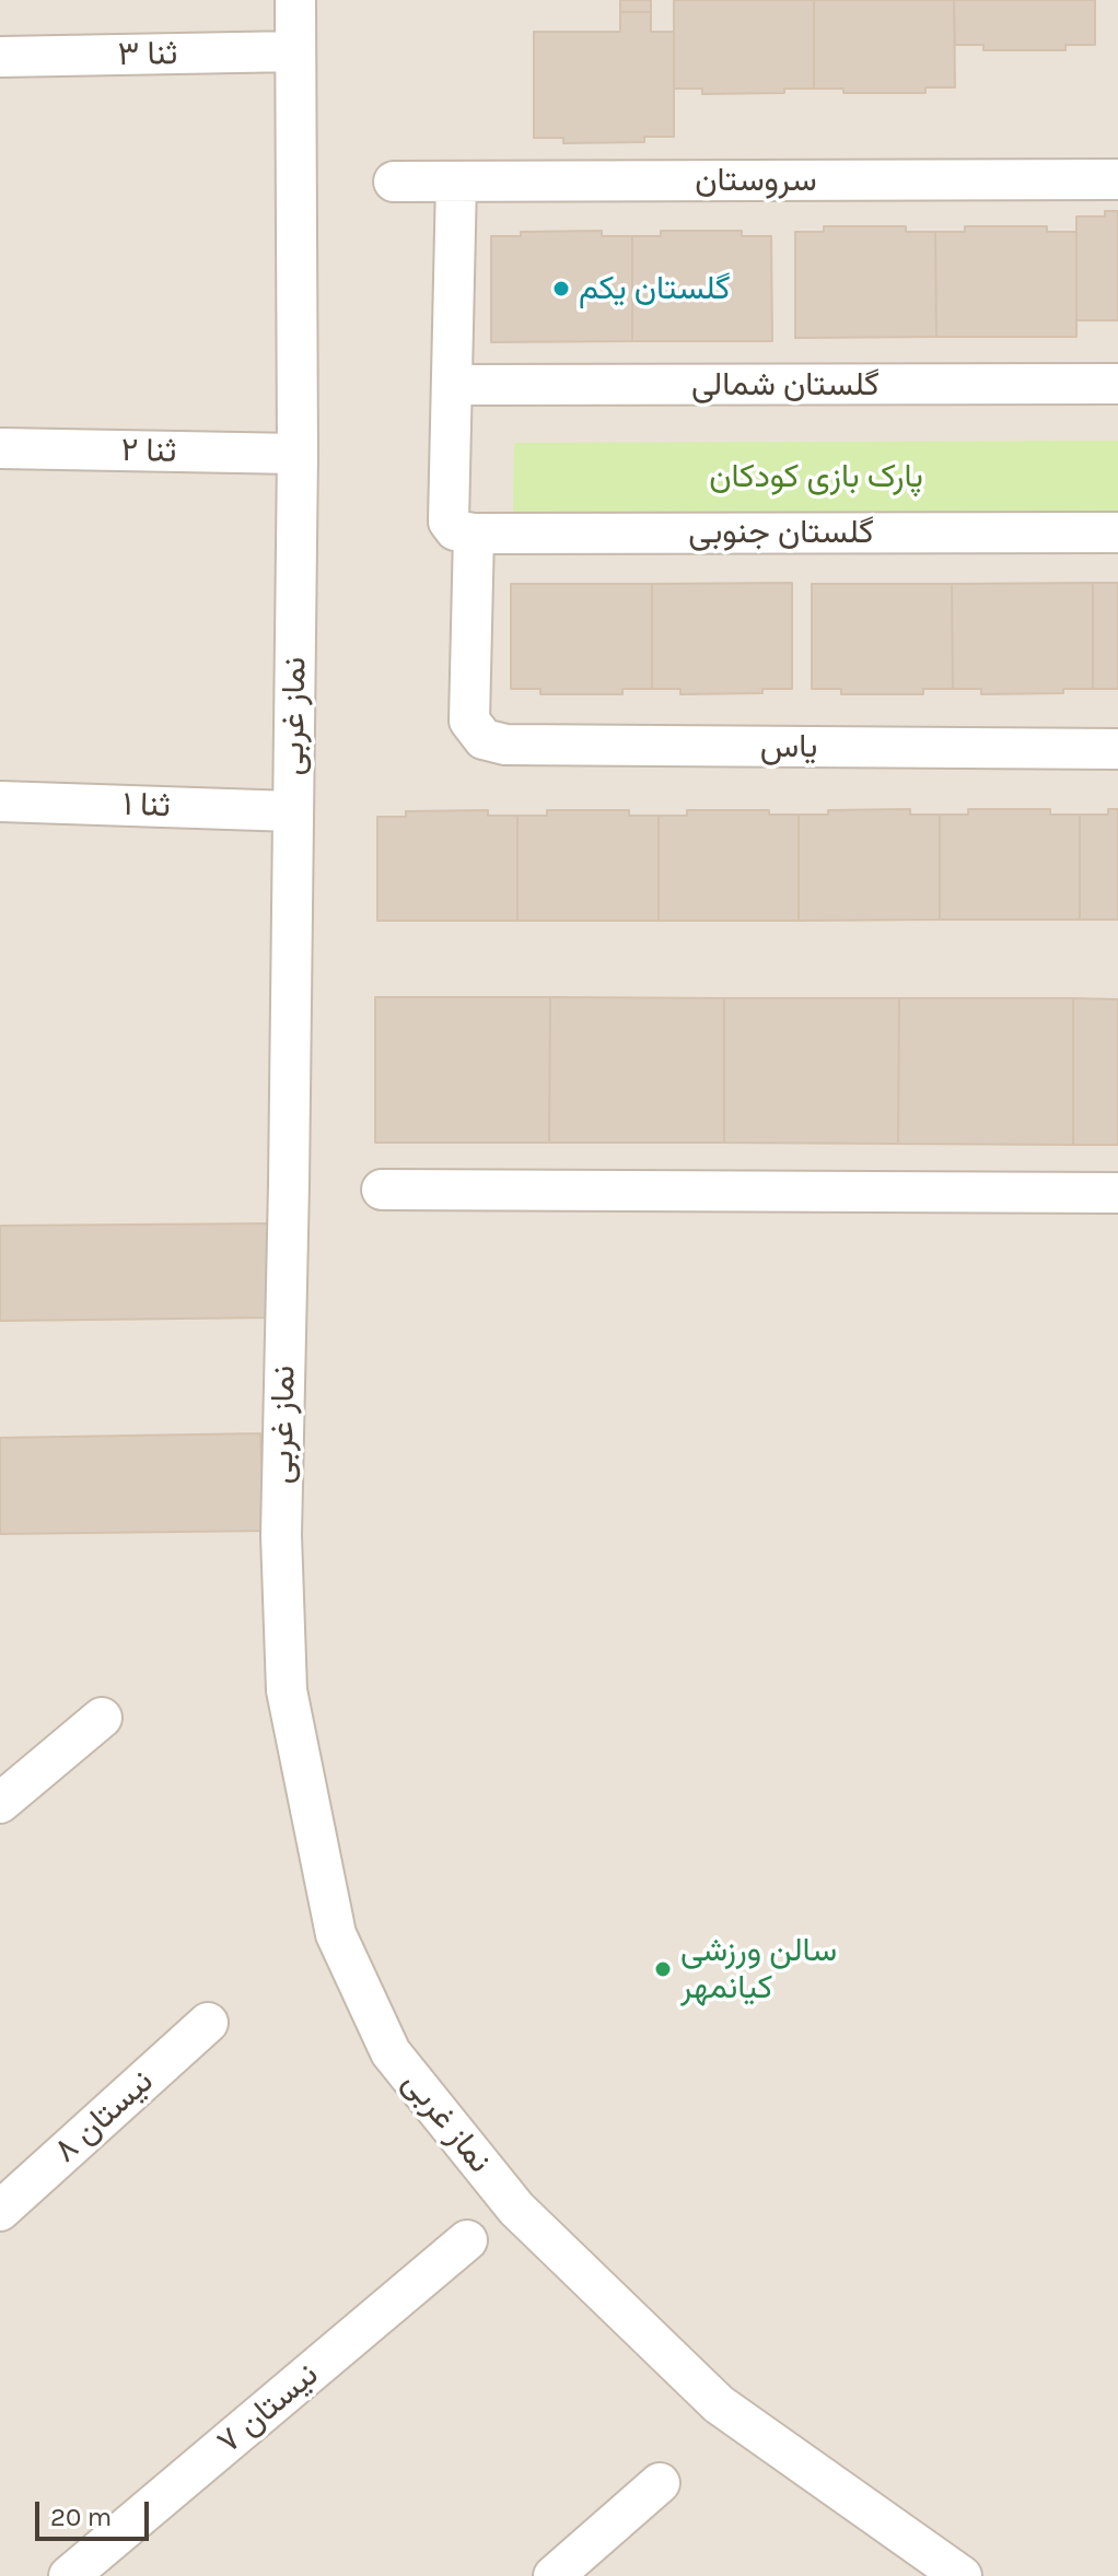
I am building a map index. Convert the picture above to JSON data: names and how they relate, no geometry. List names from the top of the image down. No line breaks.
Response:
{"streets":{"street":["ثنا ۳","سروستان","گلستان شمالی","ثنا ۲","گلستان جنوبی","نماز غربی","یاس","ثنا ۱","نیستان ۸","نیستان ۷"]},"crossings":[["ثنا ۳","نماز غربی"],["ثنا ۲","نماز غربی"],["گلستان جنوبی","یاس"],["نماز غربی","ثنا ۱"]],"parks":["پارک بازی کودکان"],"places":["گلستان یکم","سالن ورزشی کیانمهر"],"scale_bar":"20 m"}
